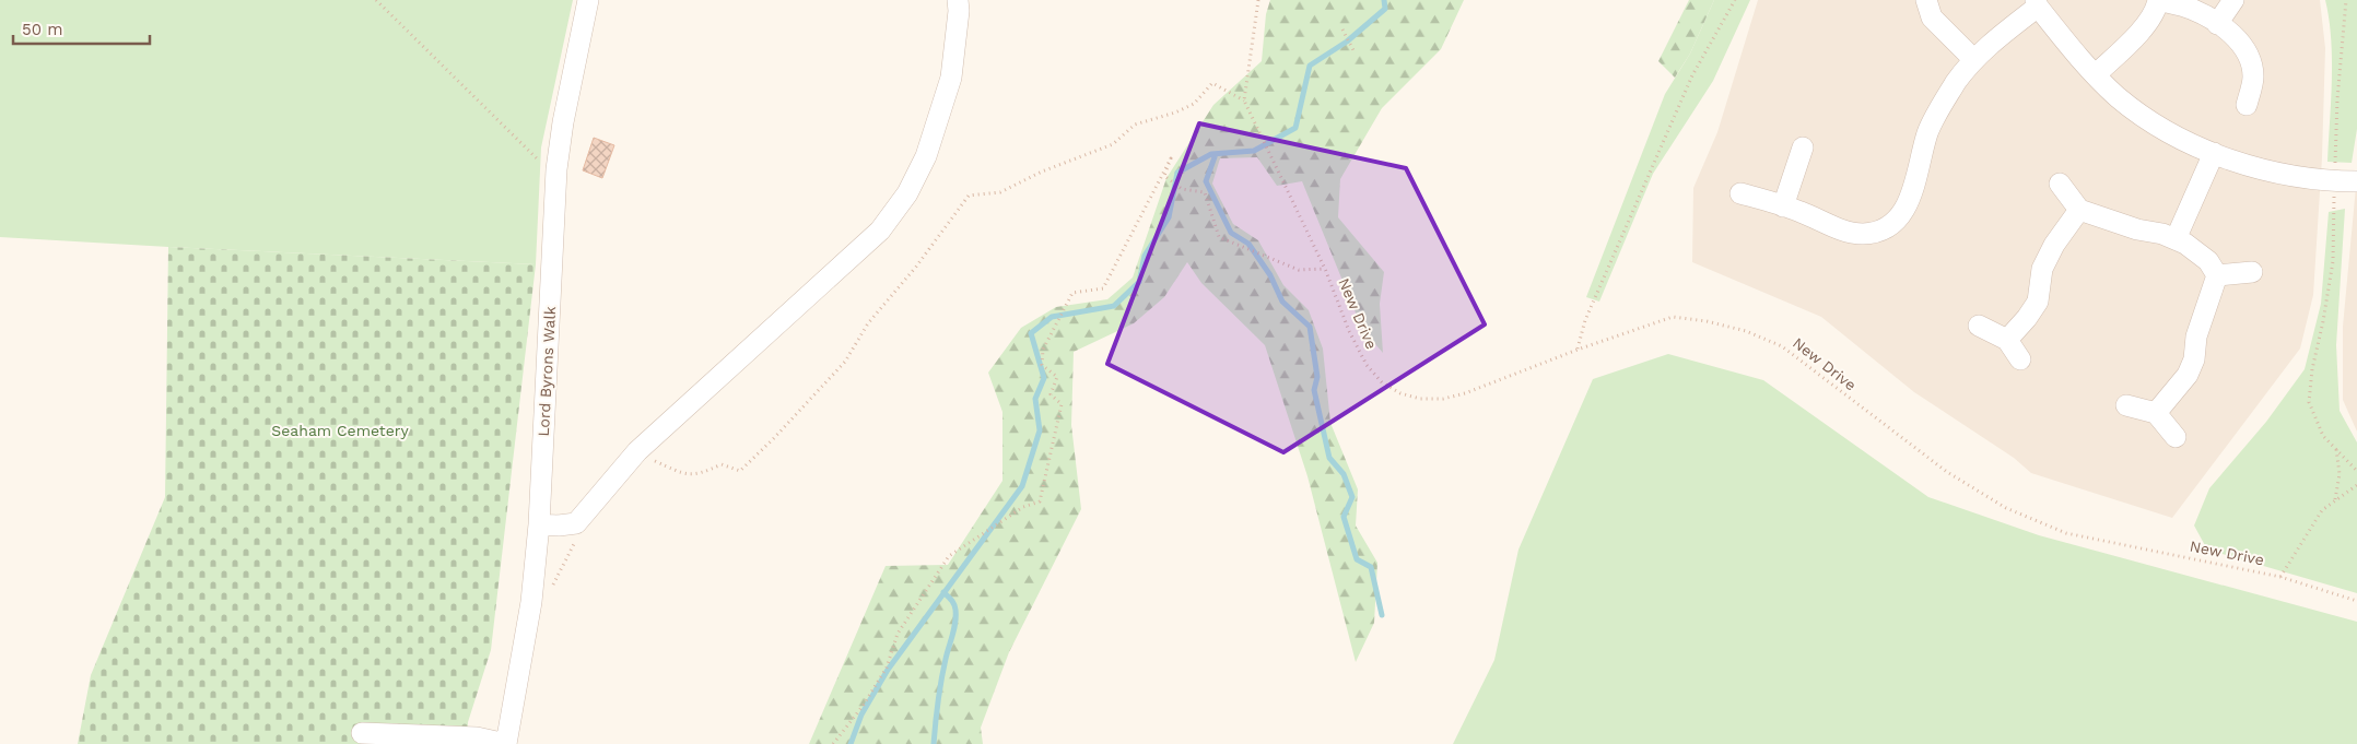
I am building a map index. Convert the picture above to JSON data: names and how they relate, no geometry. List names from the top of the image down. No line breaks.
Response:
{"streets":{"street":["Lord Byrons Walk"],"path":["New Drive"]},"parks":["Seaham Cemetery"],"scale_bar":"50 m"}
